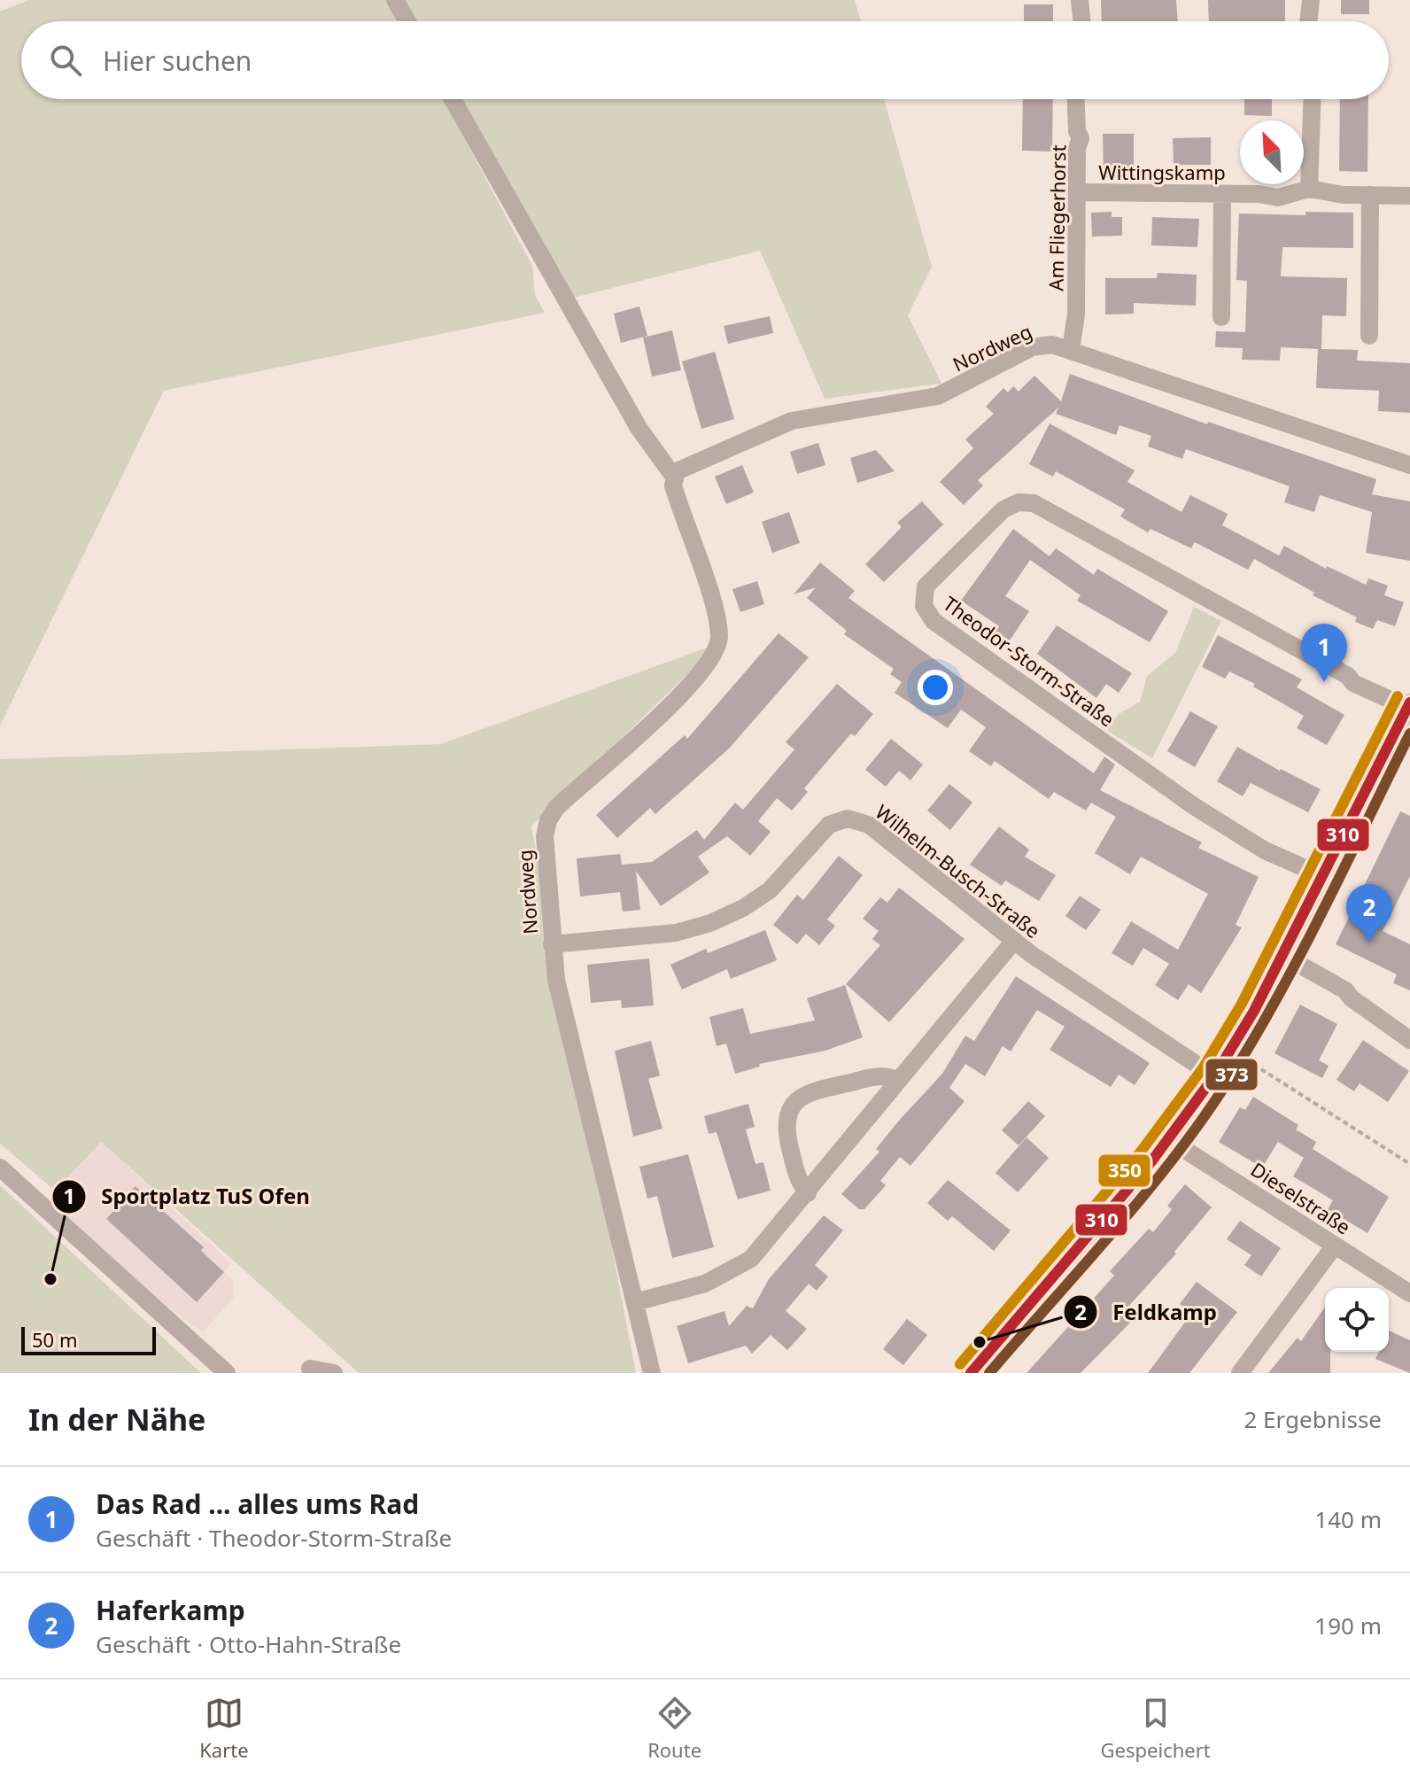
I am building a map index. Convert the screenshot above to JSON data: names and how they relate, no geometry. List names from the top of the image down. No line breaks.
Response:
{"streets":{"street":["Wittingskamp","Am Fliegerhorst","Nordweg","Theodor-Storm-Straße","Wilhelm-Busch-Straße","Dieselstraße"]},"crossings":[["Wittingskamp","Am Fliegerhorst"],["Am Fliegerhorst","Nordweg"],["Nordweg","Wilhelm-Busch-Straße"]],"places":["Sportplatz TuS Ofen","Feldkamp"],"lines":["transit line 350","transit line 310","transit line 373"],"scale_bar":"50 m","north":"top left","page":{"search":"Hier suchen","pins":["1","2"],"scale":"50 m","heading":["In der Nähe","2 Ergebnisse"],"list":[{"mark":"1","name":"Das Rad ... alles ums Rad","note":"Geschäft · Theodor-Storm-Straße","value":"140 m"},{"mark":"2","name":"Haferkamp","note":"Geschäft · Otto-Hahn-Straße","value":"190 m"}],"nav":["Karte","Route","Gespeichert"]}}
